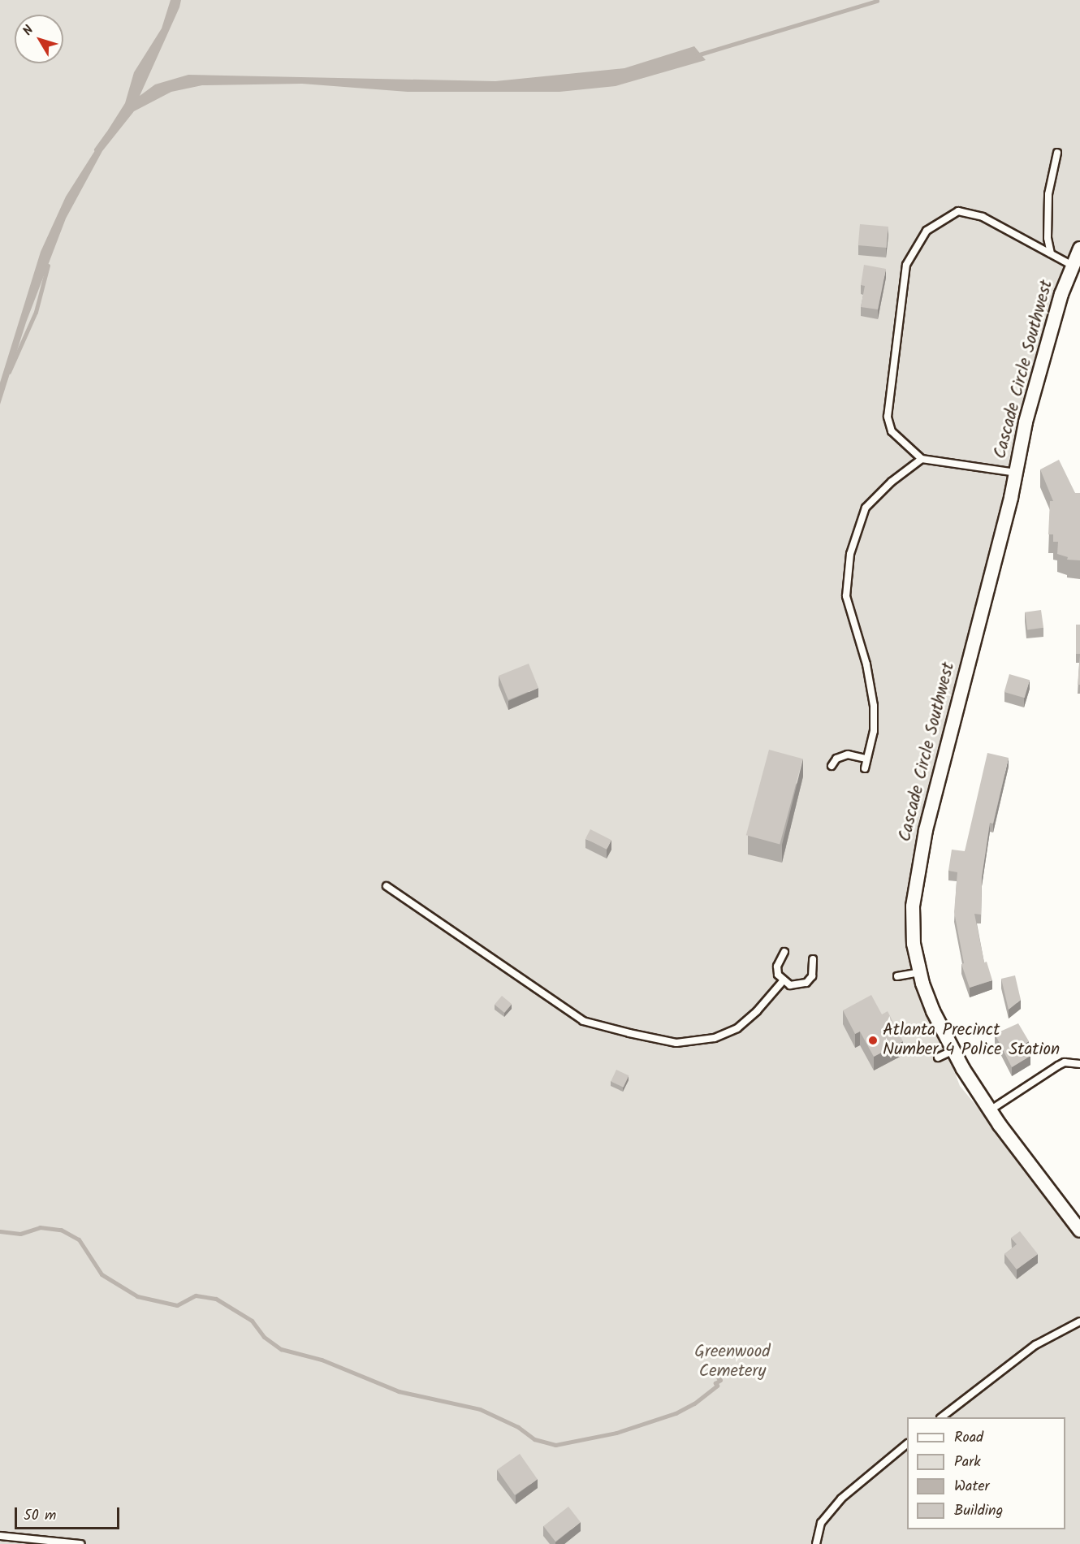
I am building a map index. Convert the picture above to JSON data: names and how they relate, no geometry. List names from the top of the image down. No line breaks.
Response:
{"streets":{"street":["Cascade Circle Southwest"]},"parks":["Greenwood Cemetery"],"places":["Atlanta Precinct Number 4 Police Station"],"legend":["Road","Park","Water","Building"],"scale_bar":"50 m","north":"top left"}
